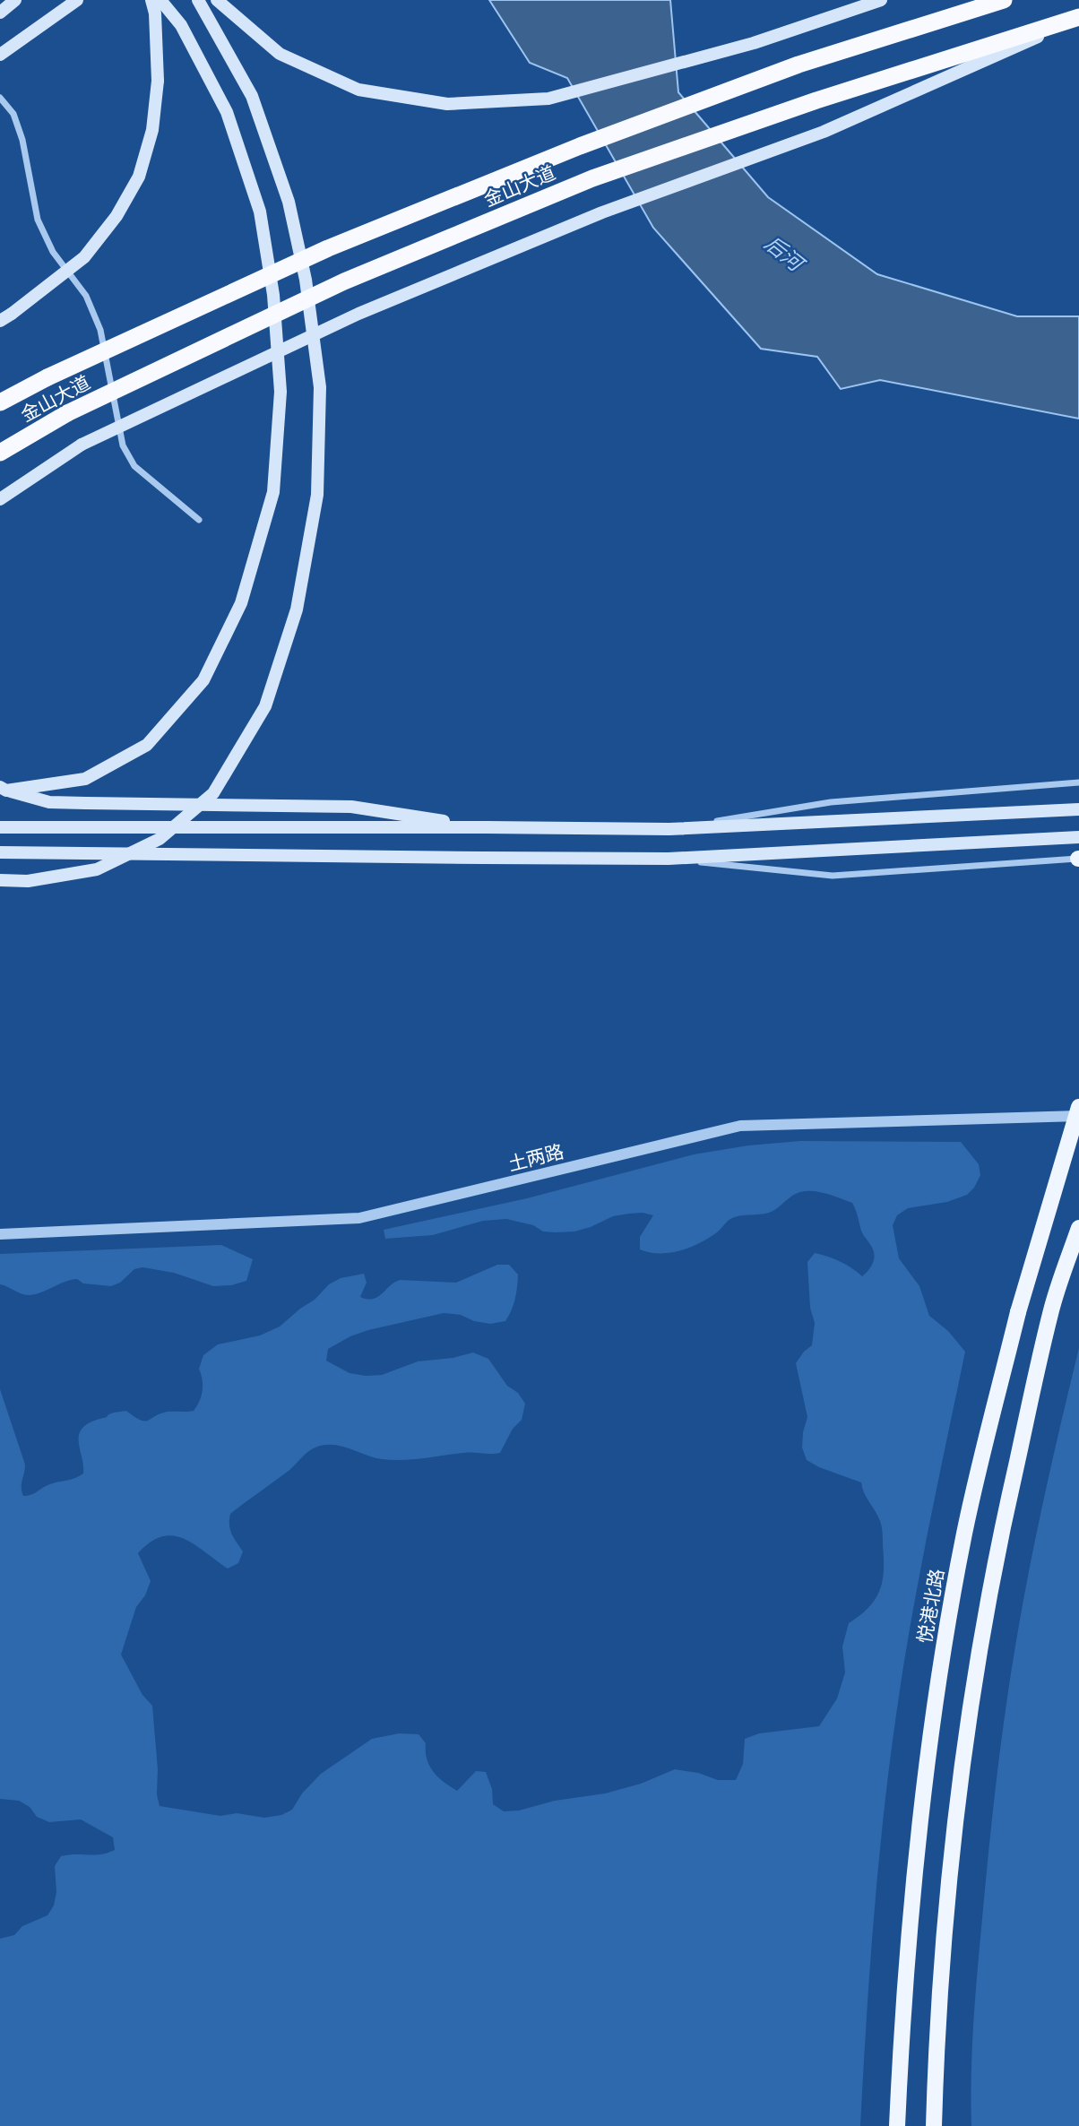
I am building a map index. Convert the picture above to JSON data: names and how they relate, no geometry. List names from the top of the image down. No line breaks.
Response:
{"streets":{"highway":["金山大道"],"main road":["悦港北路"],"street":["土两路"]},"water":["后河"]}
